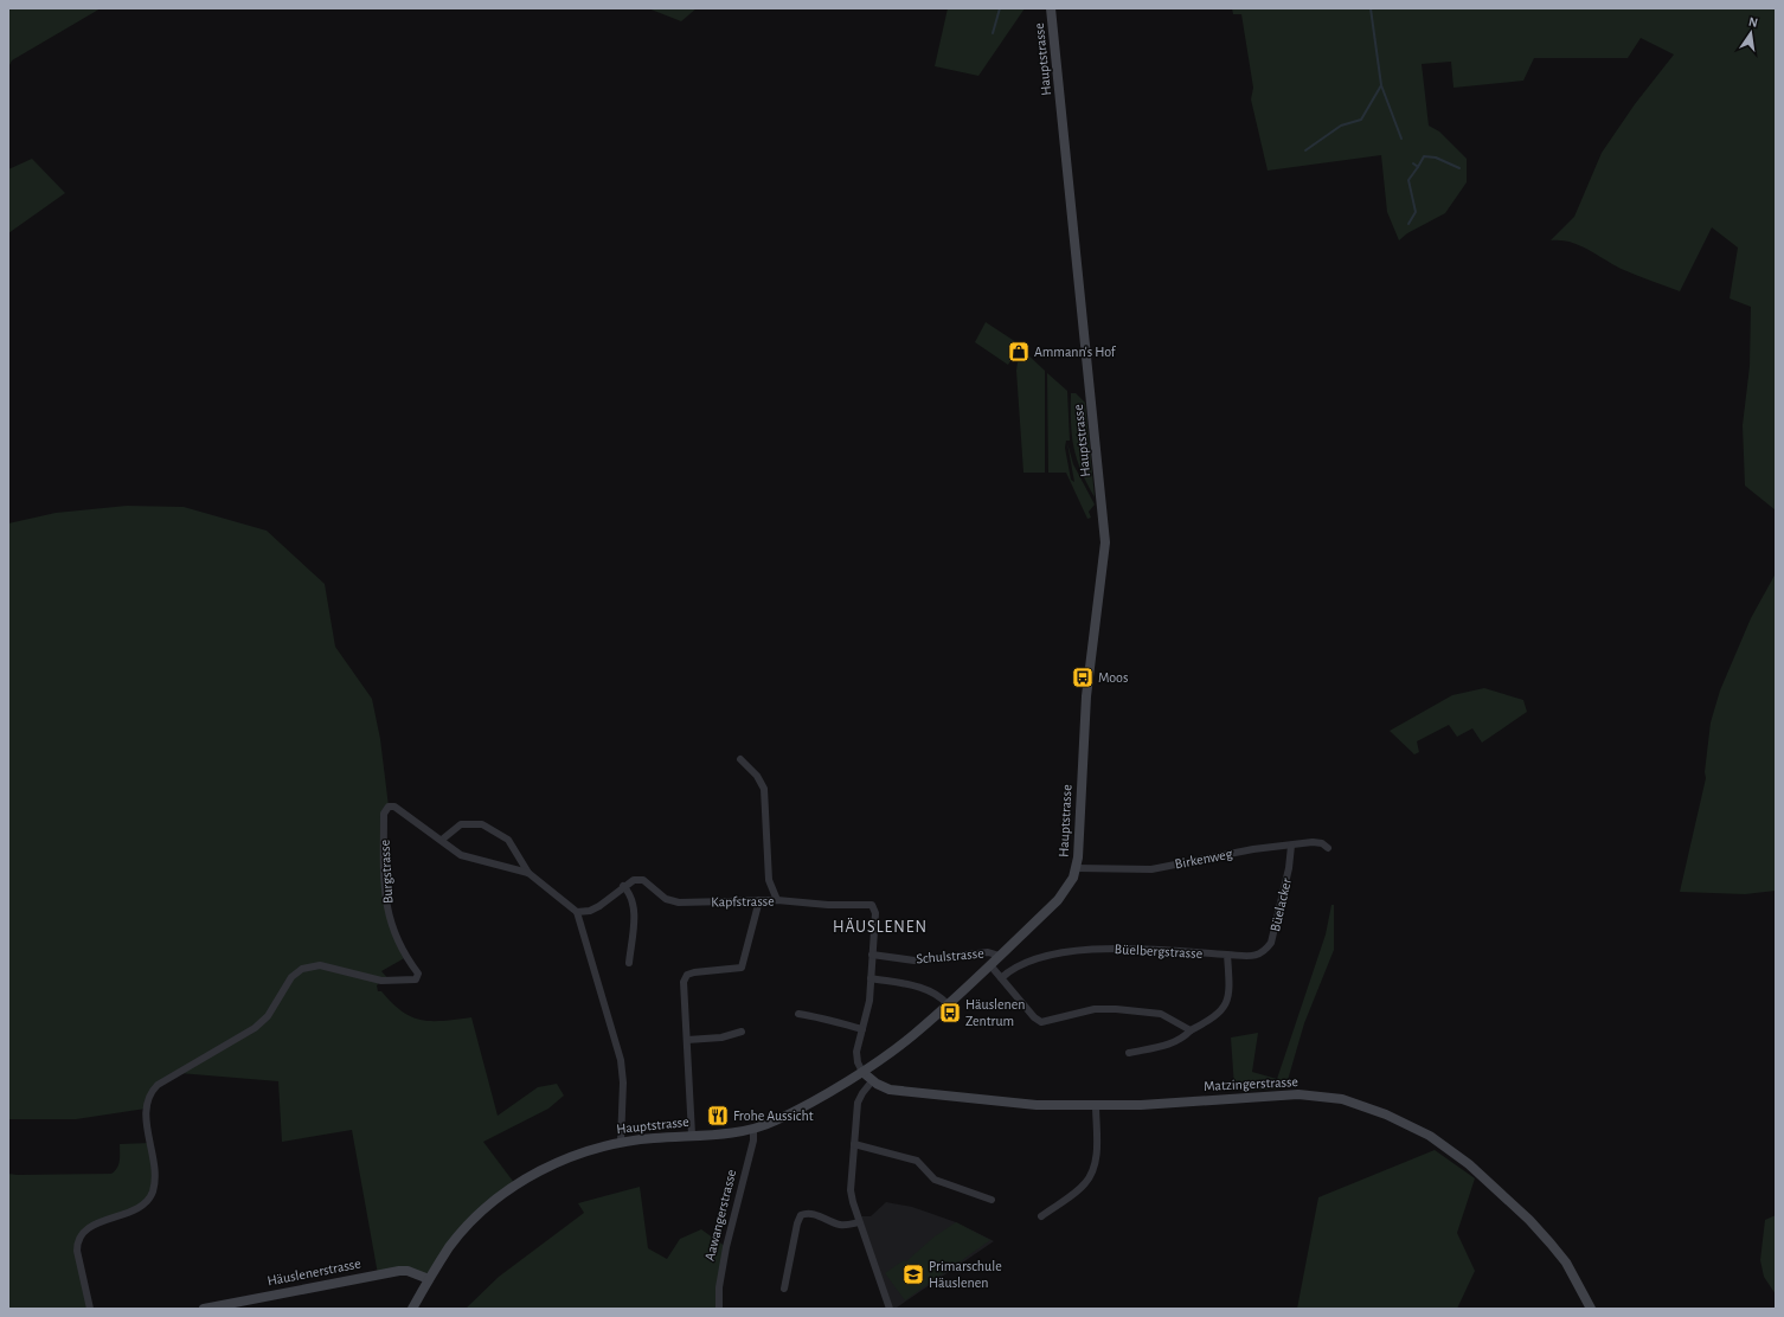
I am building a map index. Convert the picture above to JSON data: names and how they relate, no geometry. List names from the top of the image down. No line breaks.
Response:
{"streets":{"street":["Hauptstrasse","Birkenweg","Burgstrasse","Kapfstrasse","Büelacker","Büelbergstrasse","Schulstrasse","Matzingerstrasse","Aawangerstrasse","Häuslenerstrasse"]},"crossings":[["Hauptstrasse","Birkenweg"],["Hauptstrasse","Schulstrasse"],["Hauptstrasse","Matzingerstrasse"],["Hauptstrasse","Aawangerstrasse"],["Hauptstrasse","Häuslenerstrasse"],["Birkenweg","Büelacker"],["Burgstrasse","Kapfstrasse"],["Kapfstrasse","Schulstrasse"],["Büelacker","Büelbergstrasse"]],"districts":["HÄUSLENEN"],"places":{"shop":["Ammann's Hof"],"bus stop":["Moos","Häuslenen Zentrum"],"restaurant":["Frohe Aussicht"],"school or university":["Primarschule Häuslenen"]},"north":"top"}
